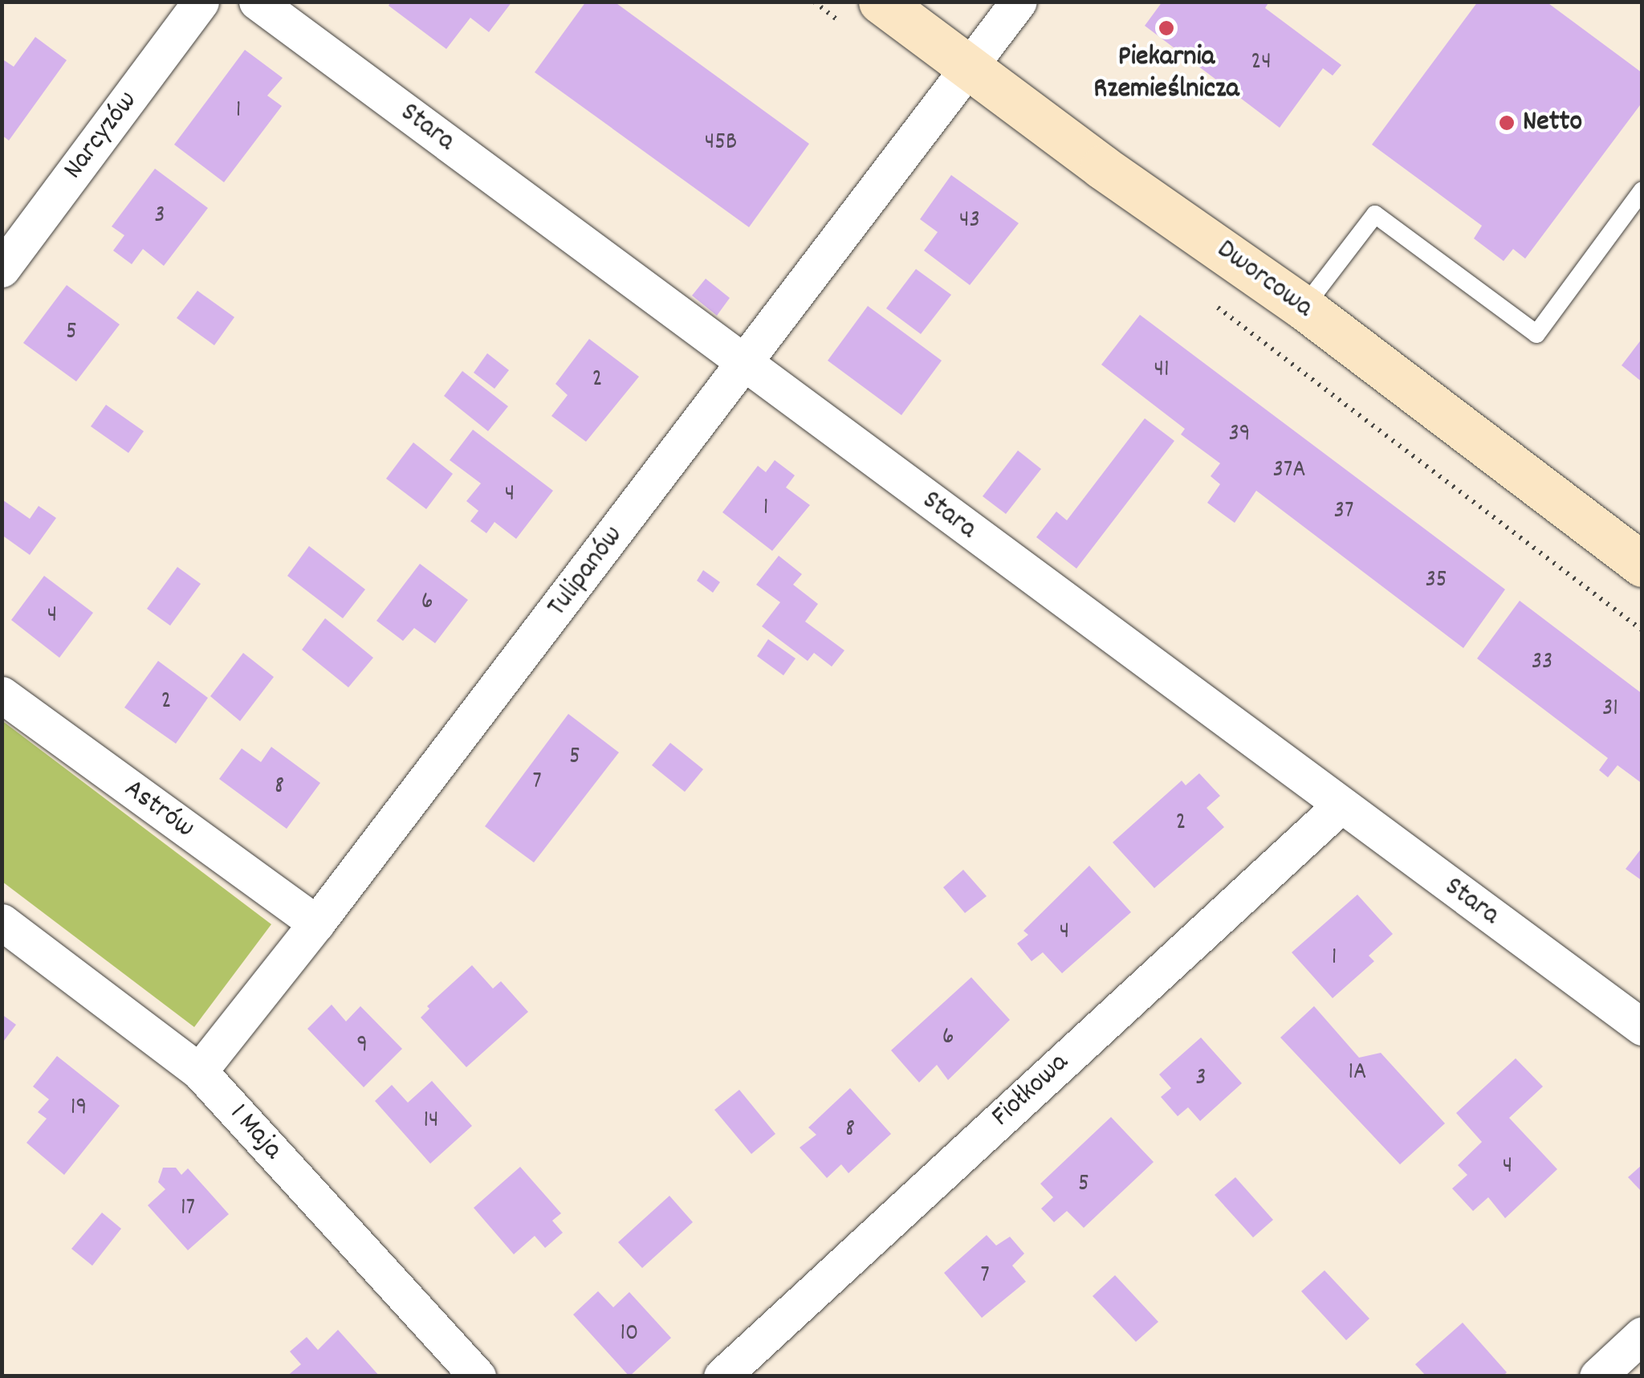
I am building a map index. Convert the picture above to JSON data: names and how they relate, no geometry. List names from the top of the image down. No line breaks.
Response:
{"streets":{"street":["Stara","Narcyzów","Dworcowa","Tulipanów","Astrów","Fiołkowa","1 Maja"]},"crossings":[["Stara","Tulipanów"],["Stara","Fiołkowa"],["Dworcowa","Tulipanów"],["Tulipanów","Astrów"],["Tulipanów","1 Maja"]],"places":["Piekarnia Rzemieślnicza","Netto"],"house_numbers":["24","1","45B","3","43","5","41","2","39","37A","4","1","37","35","6","4","33","2","31","5","7","8","2","4","1","6","9","1A","3","19","14","8","4","5","17","7","10"]}
